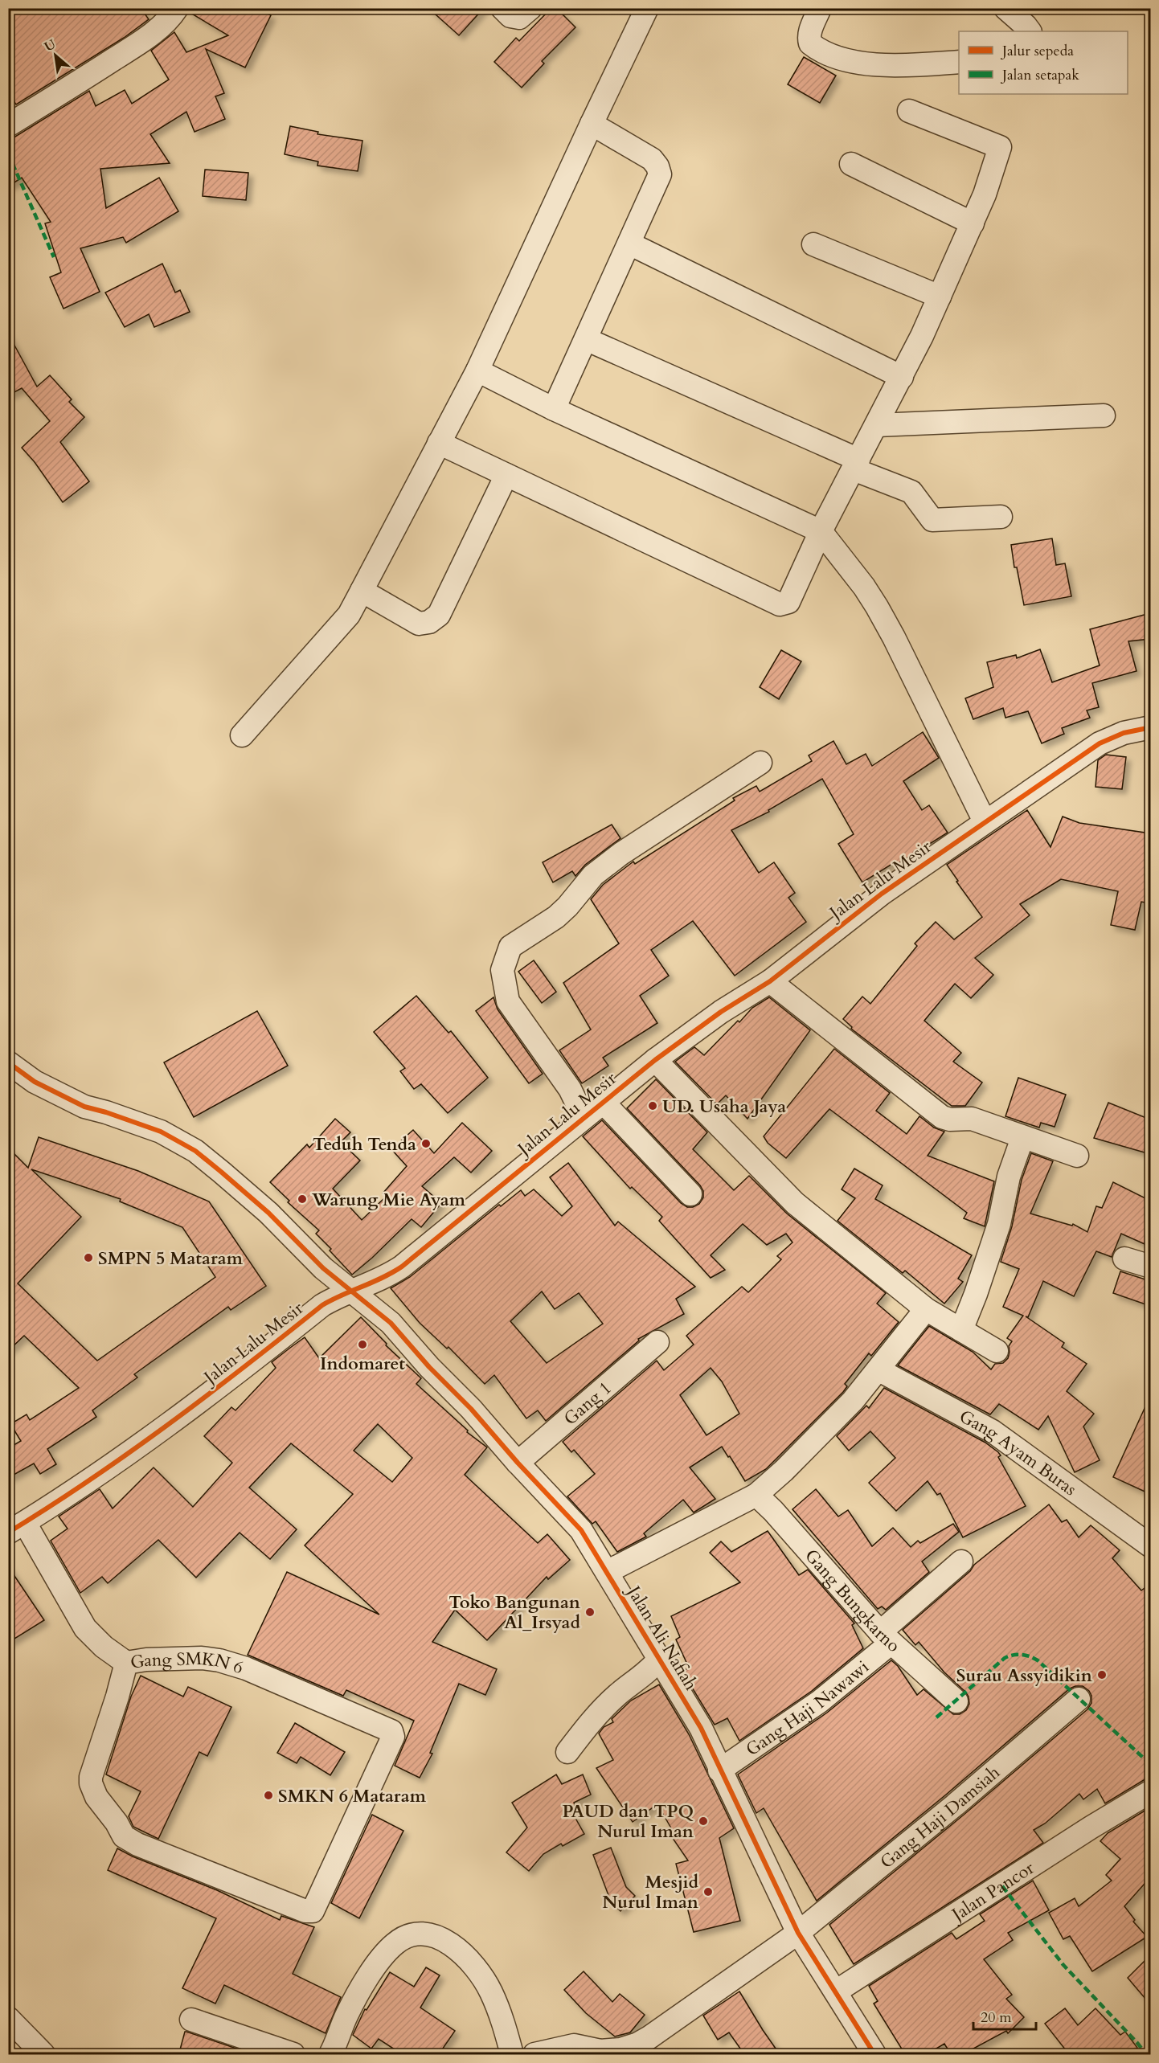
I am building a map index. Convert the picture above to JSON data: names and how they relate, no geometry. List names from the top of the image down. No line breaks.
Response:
{"streets":{"street":["Jalan Lalu Mesir","Gang 1","Gang Ayam Buras","Gang Bungkarno","Jalan Ali Nafiah","Gang SMKN 6","Gang Haji Nawawi","Gang Haji Damsiah","Jalan Pancor"]},"crossings":[["Jalan Lalu Mesir","Jalan Ali Nafiah"],["Jalan Lalu Mesir","Gang SMKN 6"],["Gang 1","Jalan Ali Nafiah"],["Gang Bungkarno","Gang Haji Nawawi"],["Jalan Ali Nafiah","Gang Haji Nawawi"],["Jalan Ali Nafiah","Gang Haji Damsiah"],["Jalan Ali Nafiah","Jalan Pancor"]],"places":["UD. Usaha Jaya","Teduh Tenda","Warung Mie Ayam","SMPN 5 Mataram","Indomaret","Toko Bangunan Al_Irsyad","Surau Assyidikin","SMKN 6 Mataram","PAUD dan TPQ Nurul Iman","Mesjid Nurul Iman"],"legend":["Jalur sepeda","Jalan setapak"],"scale_bar":"20 m","north":"top left"}
